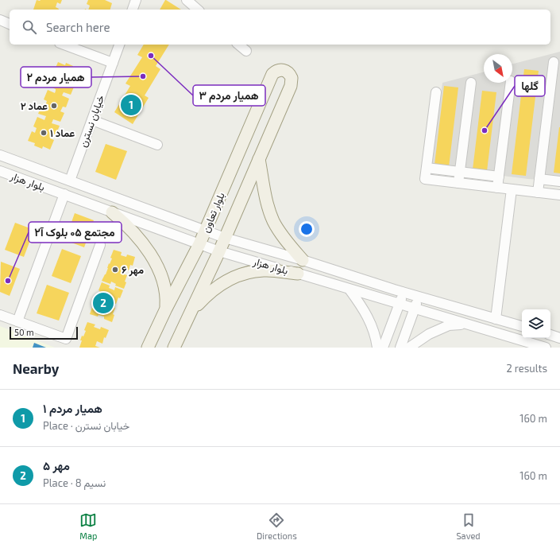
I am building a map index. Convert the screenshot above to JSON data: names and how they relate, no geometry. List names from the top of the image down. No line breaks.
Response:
{"streets":{"main road":["بلوار تعاون"],"street":["خیابان نسترن","بلوار هزار"]},"crossings":[["خیابان نسترن","بلوار هزار"],["بلوار هزار","بلوار تعاون"]],"places":["همیار مردم ۳","همیار مردم ۲","عماد ۲","گلها","عماد ۱","مهر ۶","مجتمع ۰۵ بلوک آ۲"],"scale_bar":"50 m","north":"bottom right","page":{"search":"Search here","pins":["1","2"],"scale":"50 m","heading":["Nearby","2 results"],"list":[{"mark":"1","name":"همیار مردم ۱","note":"Place · خیابان نسترن","value":"160 m"},{"mark":"2","name":"مهر ۵","note":"Place · نسیم 8","value":"160 m"}],"nav":["Map","Directions","Saved"]}}
